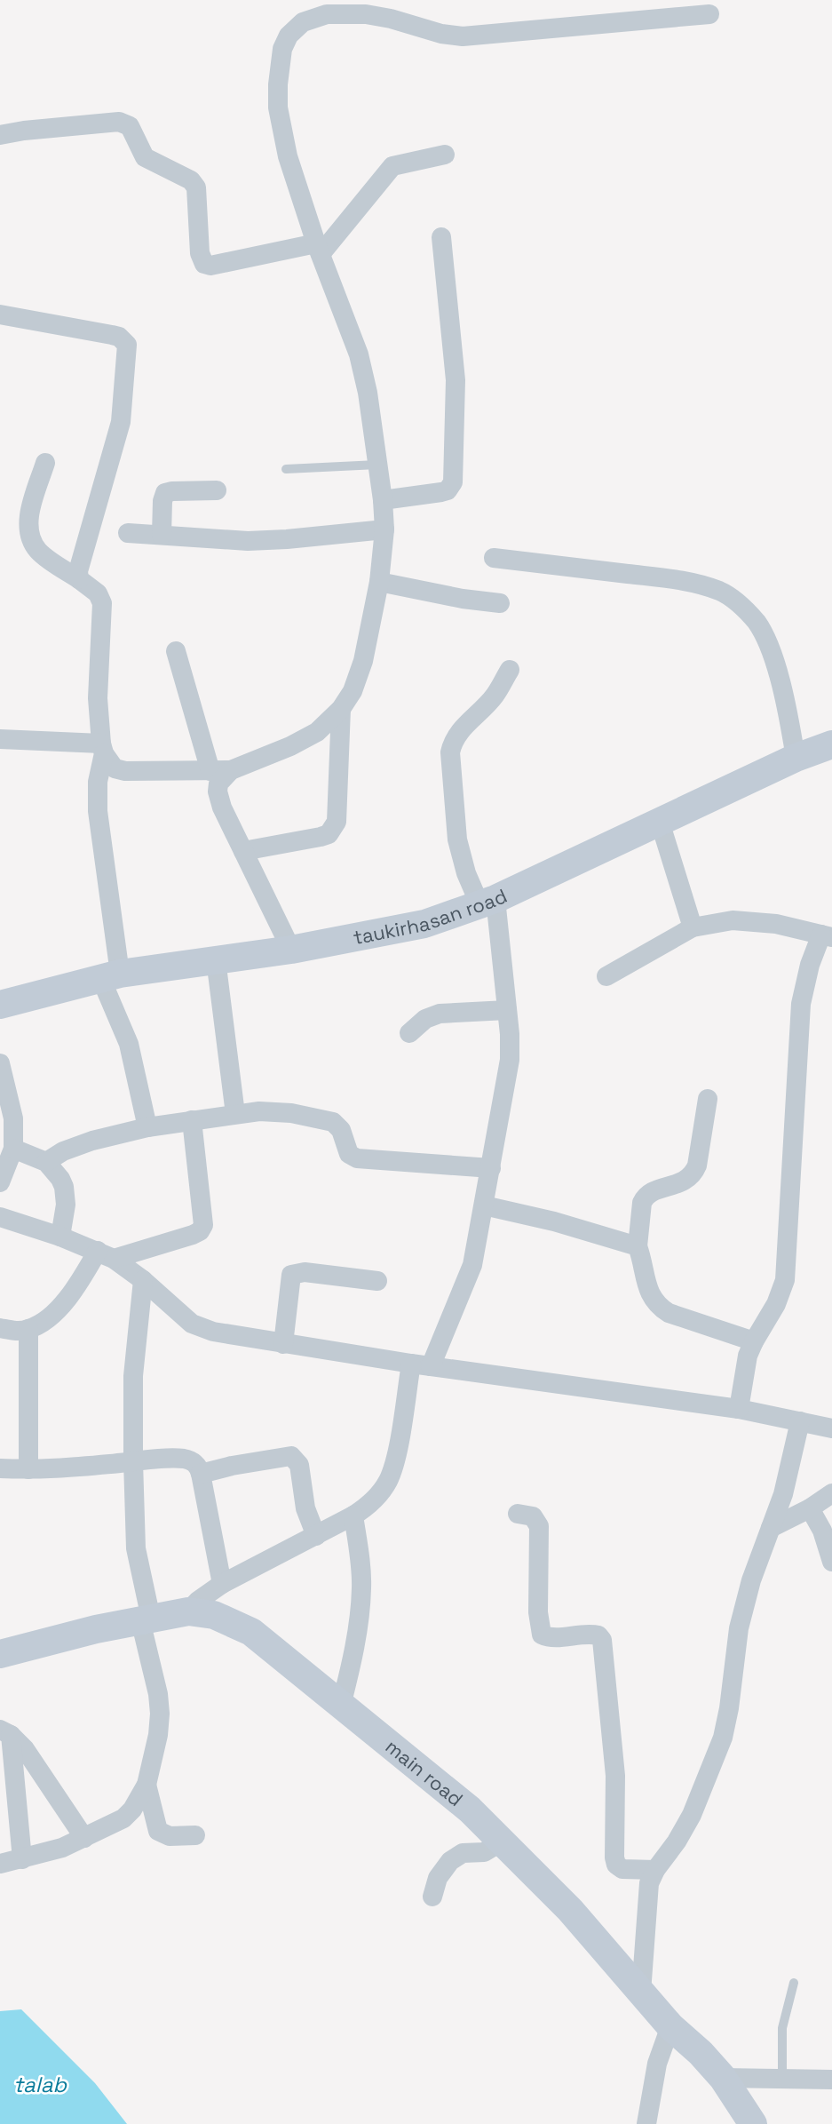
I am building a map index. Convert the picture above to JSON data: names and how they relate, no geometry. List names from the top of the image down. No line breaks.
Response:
{"streets":{"main road":["taukirhasan road","main road"]},"water":["talab"]}
